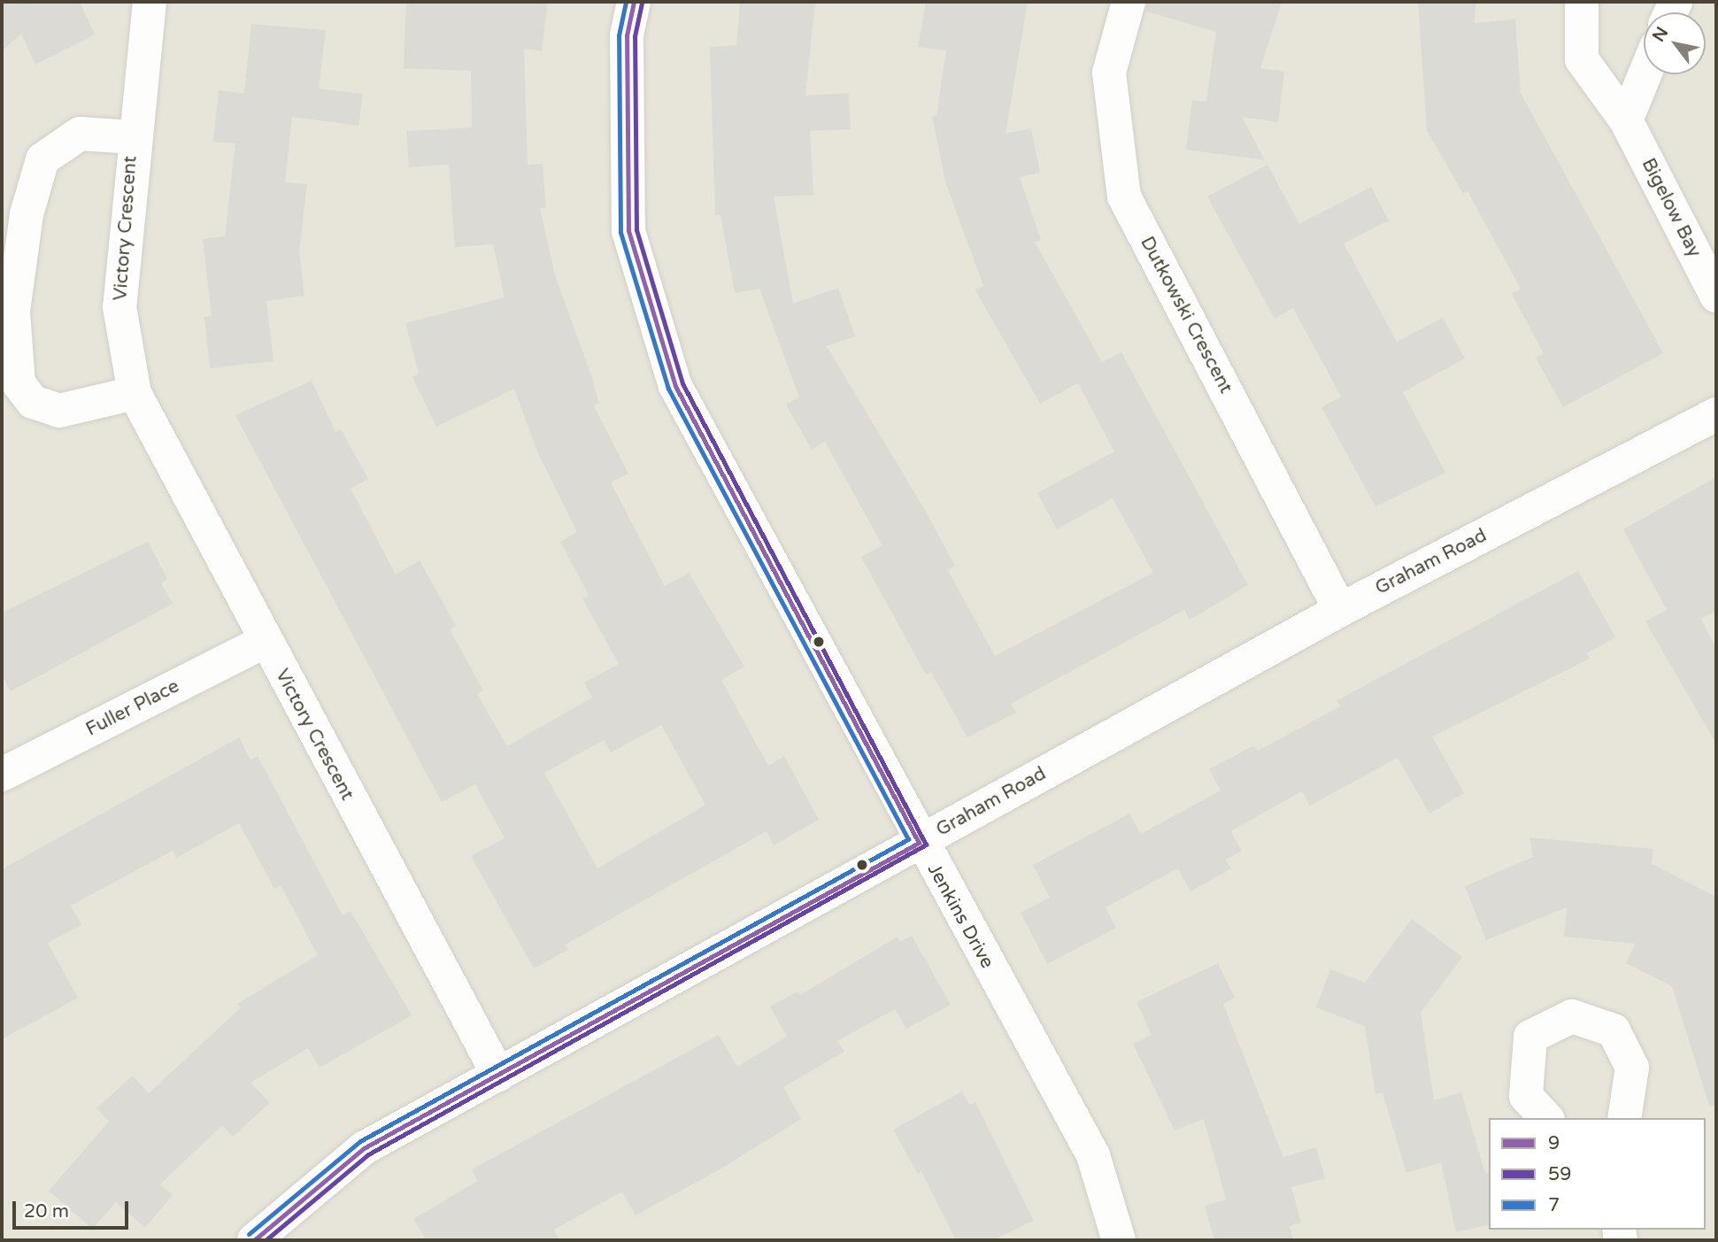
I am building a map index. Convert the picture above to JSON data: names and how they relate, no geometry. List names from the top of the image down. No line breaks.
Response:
{"streets":{"street":["Bigelow Bay","Victory Crescent","Dutkowski Crescent","Graham Road","Fuller Place","Jenkins Drive"]},"crossings":[["Victory Crescent","Graham Road"],["Victory Crescent","Fuller Place"],["Dutkowski Crescent","Graham Road"],["Graham Road","Jenkins Drive"]],"lines":["transit line 9","transit line 7","transit line 59"],"legend":["9","59","7"],"scale_bar":"20 m","north":"top left"}
